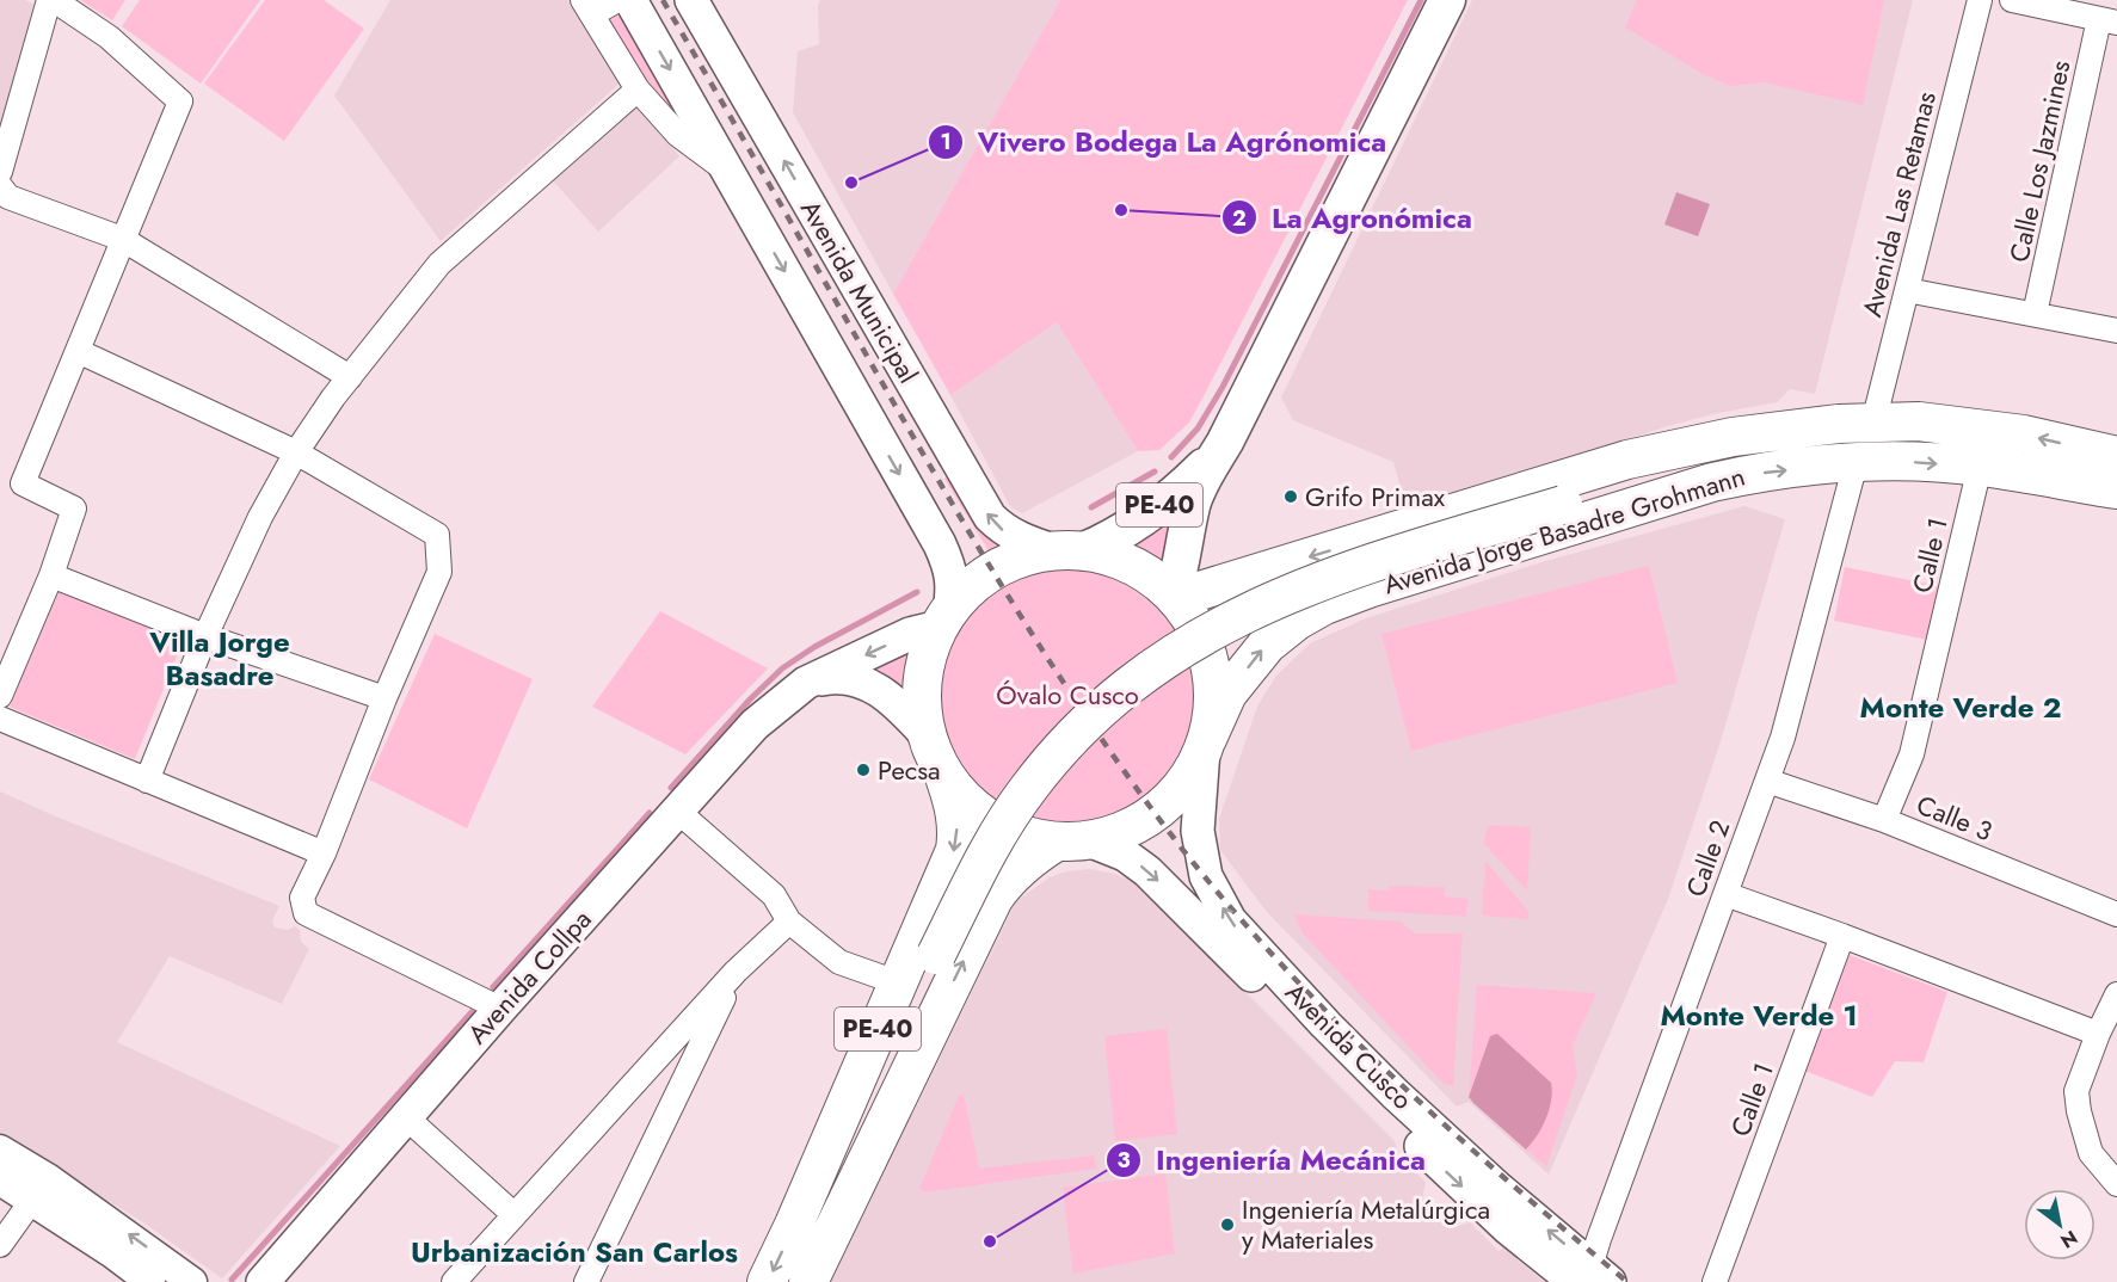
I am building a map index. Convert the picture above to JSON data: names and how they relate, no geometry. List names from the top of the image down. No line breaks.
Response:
{"streets":{"highway":["PE-40","Avenida Jorge Basadre Grohmann"],"main road":["Avenida Municipal","Avenida Collpa","Avenida Cusco"],"street":["Calle Los Jazmines","Avenida Las Retamas","Calle 1","Calle 3","Calle 2"]},"crossings":[["Avenida Las Retamas","Avenida Jorge Basadre Grohmann"],["Avenida Municipal","PE-40"],["Avenida Municipal","Avenida Collpa"],["PE-40","Avenida Jorge Basadre Grohmann"],["PE-40","Avenida Cusco"],["Avenida Jorge Basadre Grohmann","Calle 1"],["Avenida Jorge Basadre Grohmann","Calle 2"],["Avenida Jorge Basadre Grohmann","Avenida Cusco"],["Calle 1","Calle 3"],["Calle 3","Calle 2"],["Calle 2","Avenida Cusco"]],"districts":["Villa Jorge Basadre","Monte Verde 2","Monte Verde 1","Urbanización San Carlos"],"parks":["Óvalo Cusco"],"places":["Vivero Bodega La Agrónomica","La Agronómica","Grifo Primax","Pecsa","Ingeniería Metalúrgica y Materiales","Ingeniería Mecánica"],"north":"bottom right"}
